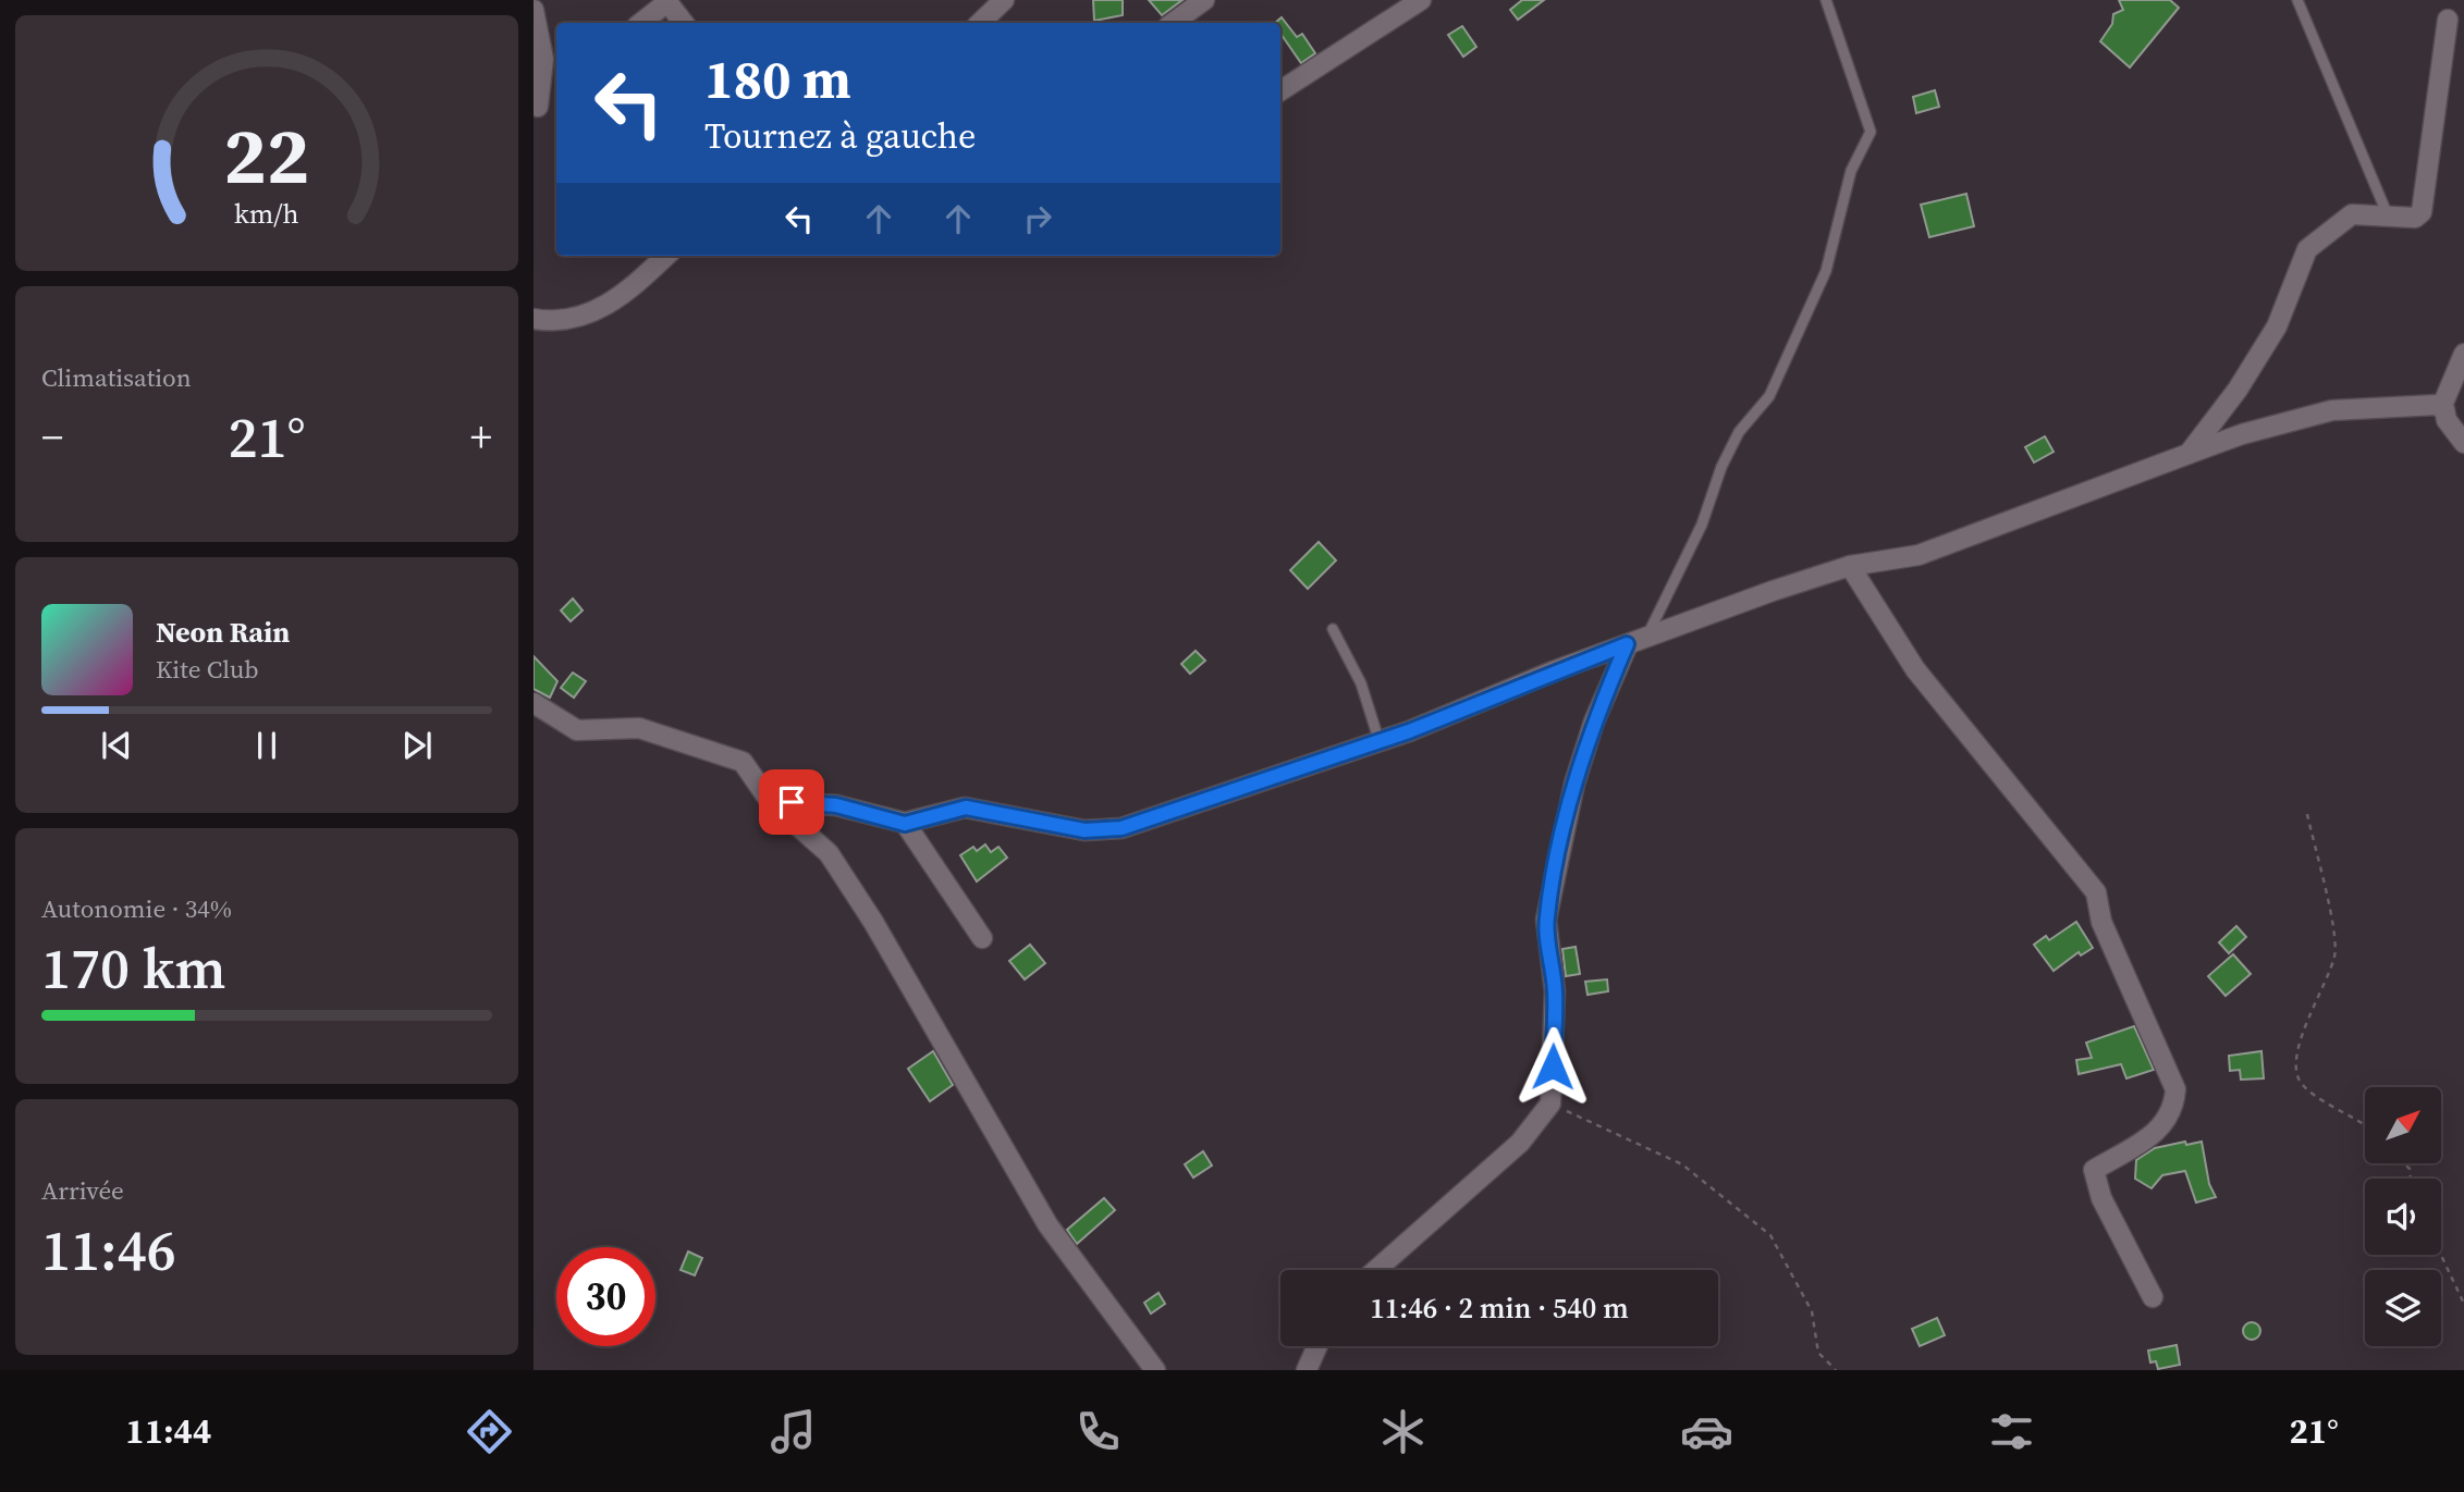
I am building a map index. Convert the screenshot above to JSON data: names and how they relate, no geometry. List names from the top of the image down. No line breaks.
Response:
{"north":"top right","page":{"turn":["180 m","Tournez à gauche"],"tile":["Climatisation",["Autonomie · 34%","170 km"],["Arrivée","11:46"]],"heat":["−","21°","+"],"song":["Neon Rain","Kite Club"],"limit":"30","trip":"11:46 · 2 min · 540 m","tabs":["11:44","21°"],"gauge":["22","km/h"]}}
